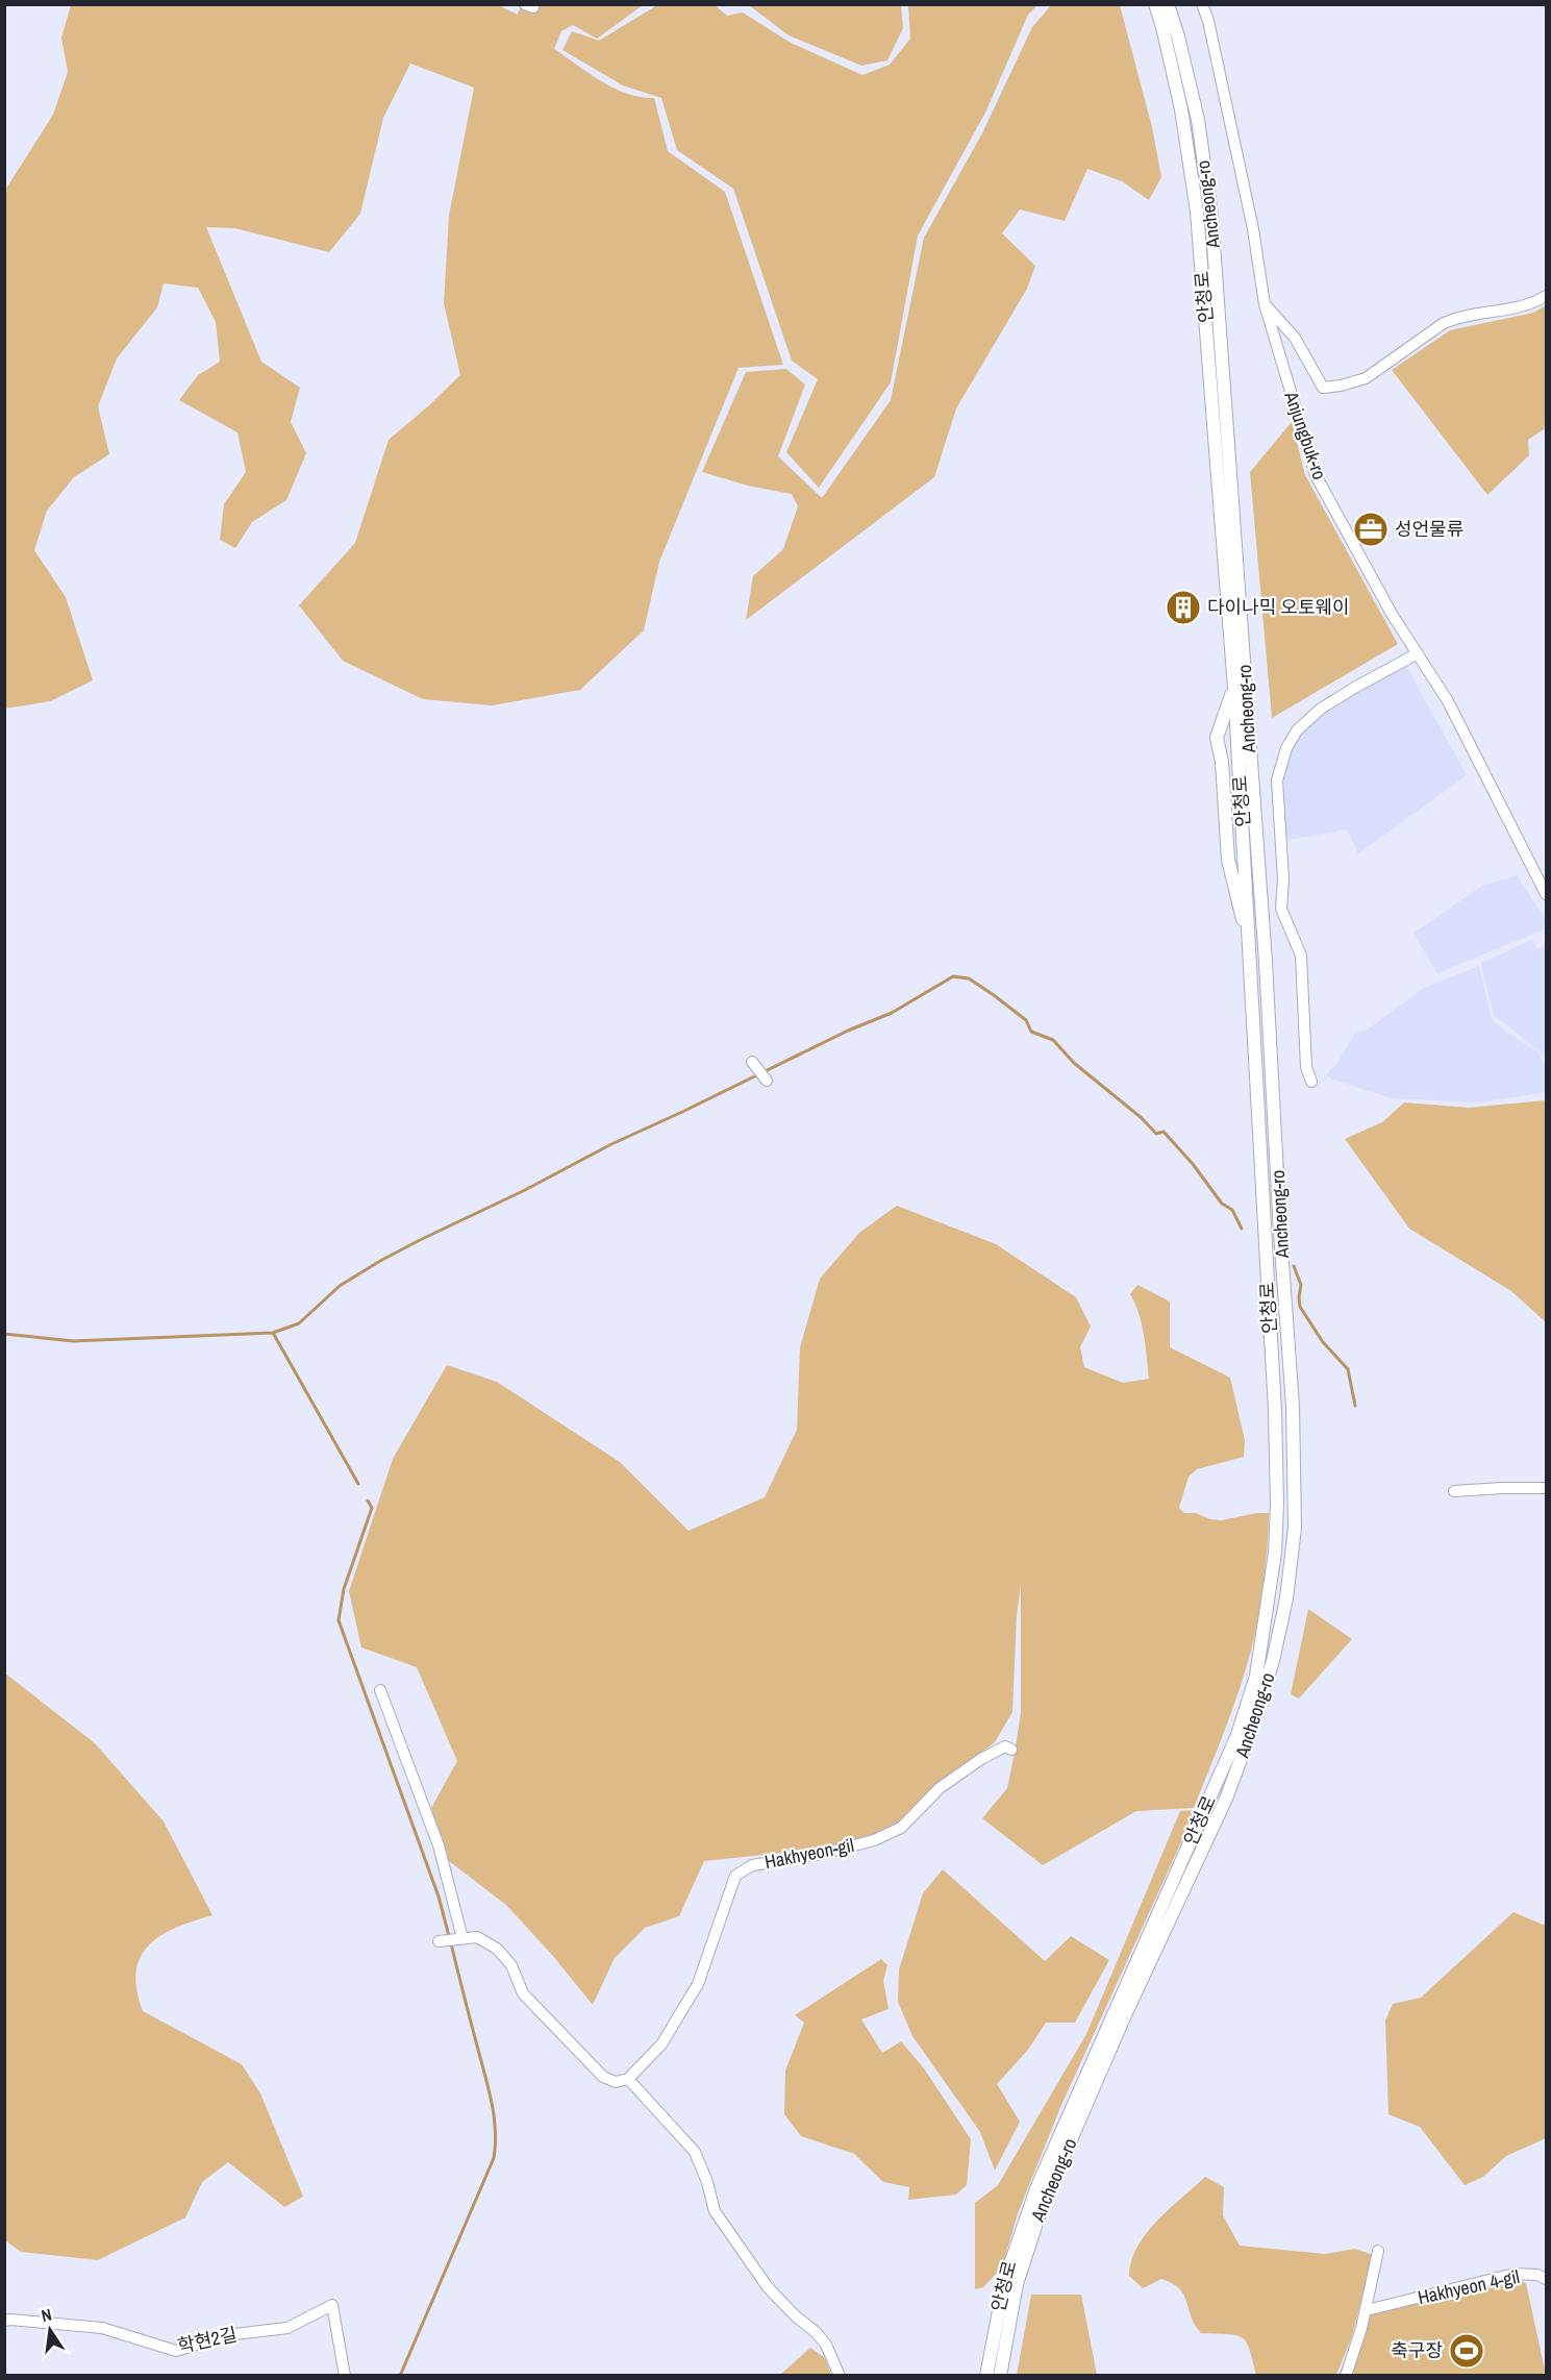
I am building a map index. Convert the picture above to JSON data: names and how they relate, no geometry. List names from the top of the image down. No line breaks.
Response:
{"streets":{"street":["Ancheong-ro","안청로","Anjungbuk-ro","Hakhyeon-gil","Hakhyeon 4-gil","학현2길"]},"places":{"office":["성언물류"],"building":["다이나믹 오토웨이"],"sports":["축구장"]},"north":"top"}
